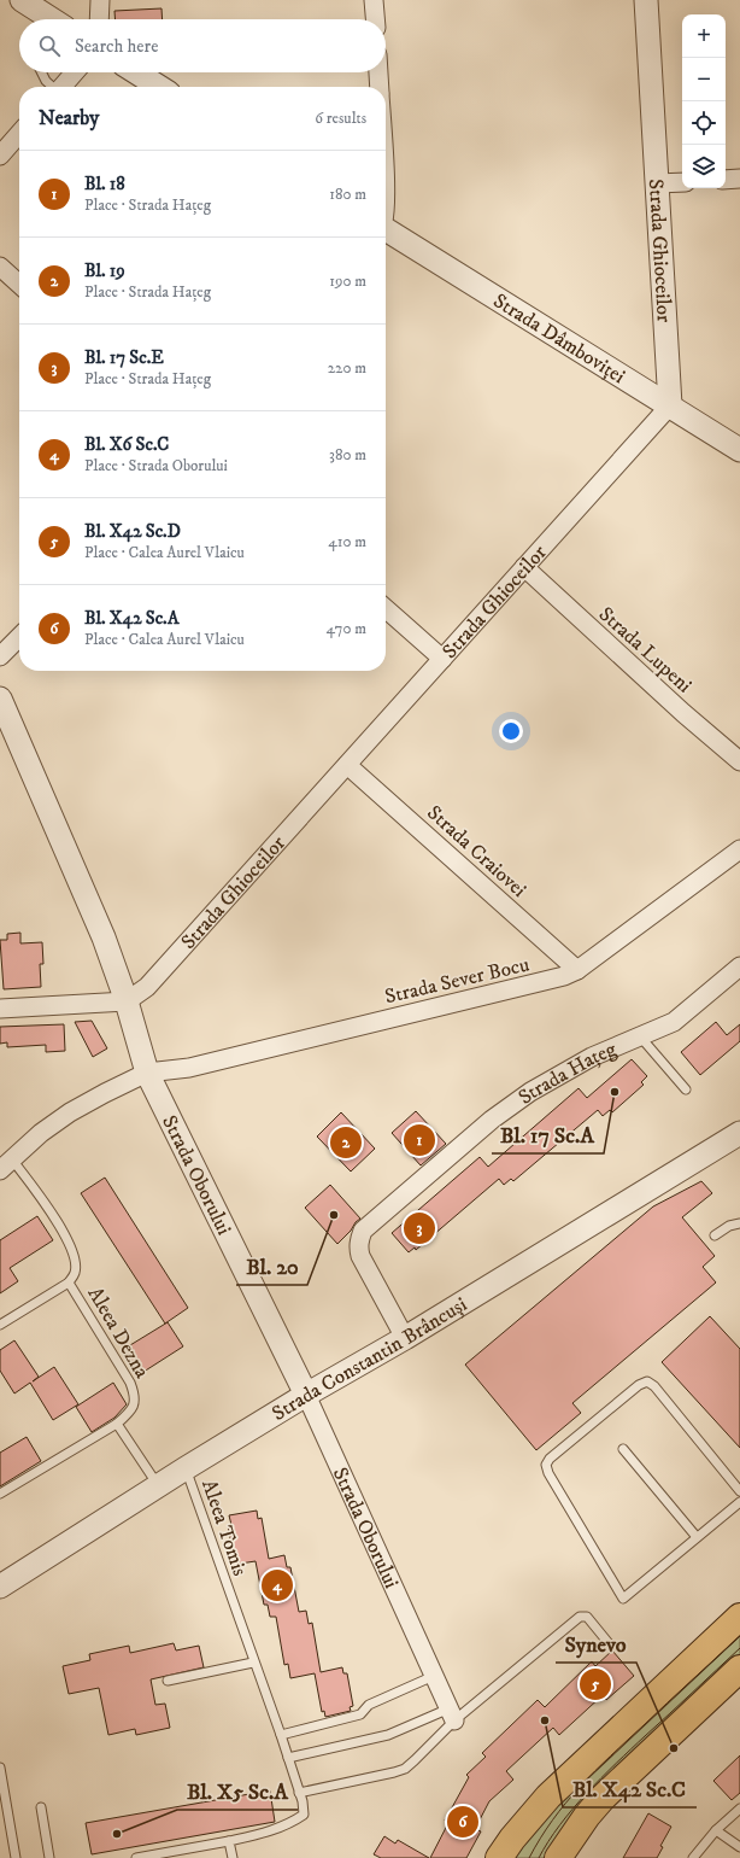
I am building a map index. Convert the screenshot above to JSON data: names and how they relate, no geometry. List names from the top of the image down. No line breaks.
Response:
{"streets":{"street":["Strada Ghioceilor","Strada Dâmboviței","Strada Lupeni","Strada Craiovei","Strada Sever Bocu","Strada Hațeg","Strada Oborului","Strada Constantin Brâncuși"],"lane":["Aleea Dezna","Aleea Tomis"]},"crossings":[["Strada Ghioceilor","Strada Dâmboviței"],["Strada Ghioceilor","Strada Lupeni"],["Strada Ghioceilor","Strada Craiovei"],["Strada Ghioceilor","Strada Oborului"],["Strada Craiovei","Strada Sever Bocu"],["Strada Sever Bocu","Strada Oborului"],["Strada Sever Bocu","Aleea Dezna"],["Strada Hațeg","Strada Constantin Brâncuși"],["Strada Oborului","Strada Constantin Brâncuși"],["Strada Constantin Brâncuși","Aleea Tomis"]],"places":["Bl. 17 Sc.A","Bl. 20","Bl. X42 Sc.C","Synevo","Bl. X5 Sc.A"],"page":{"map_buttons":["+","−"],"search":"Search here","heading":["Nearby","6 results"],"list":[{"mark":"1","name":"Bl. 18","note":"Place · Strada Hațeg","value":"180 m"},{"mark":"2","name":"Bl. 19","note":"Place · Strada Hațeg","value":"190 m"},{"mark":"3","name":"Bl. 17 Sc.E","note":"Place · Strada Hațeg","value":"220 m"},{"mark":"4","name":"Bl. X6 Sc.C","note":"Place · Strada Oborului","value":"380 m"},{"mark":"5","name":"Bl. X42 Sc.D","note":"Place · Calea Aurel Vlaicu","value":"410 m"},{"mark":"6","name":"Bl. X42 Sc.A","note":"Place · Calea Aurel Vlaicu","value":"470 m"}],"pins":["1","2","3","4","5","6"]}}
